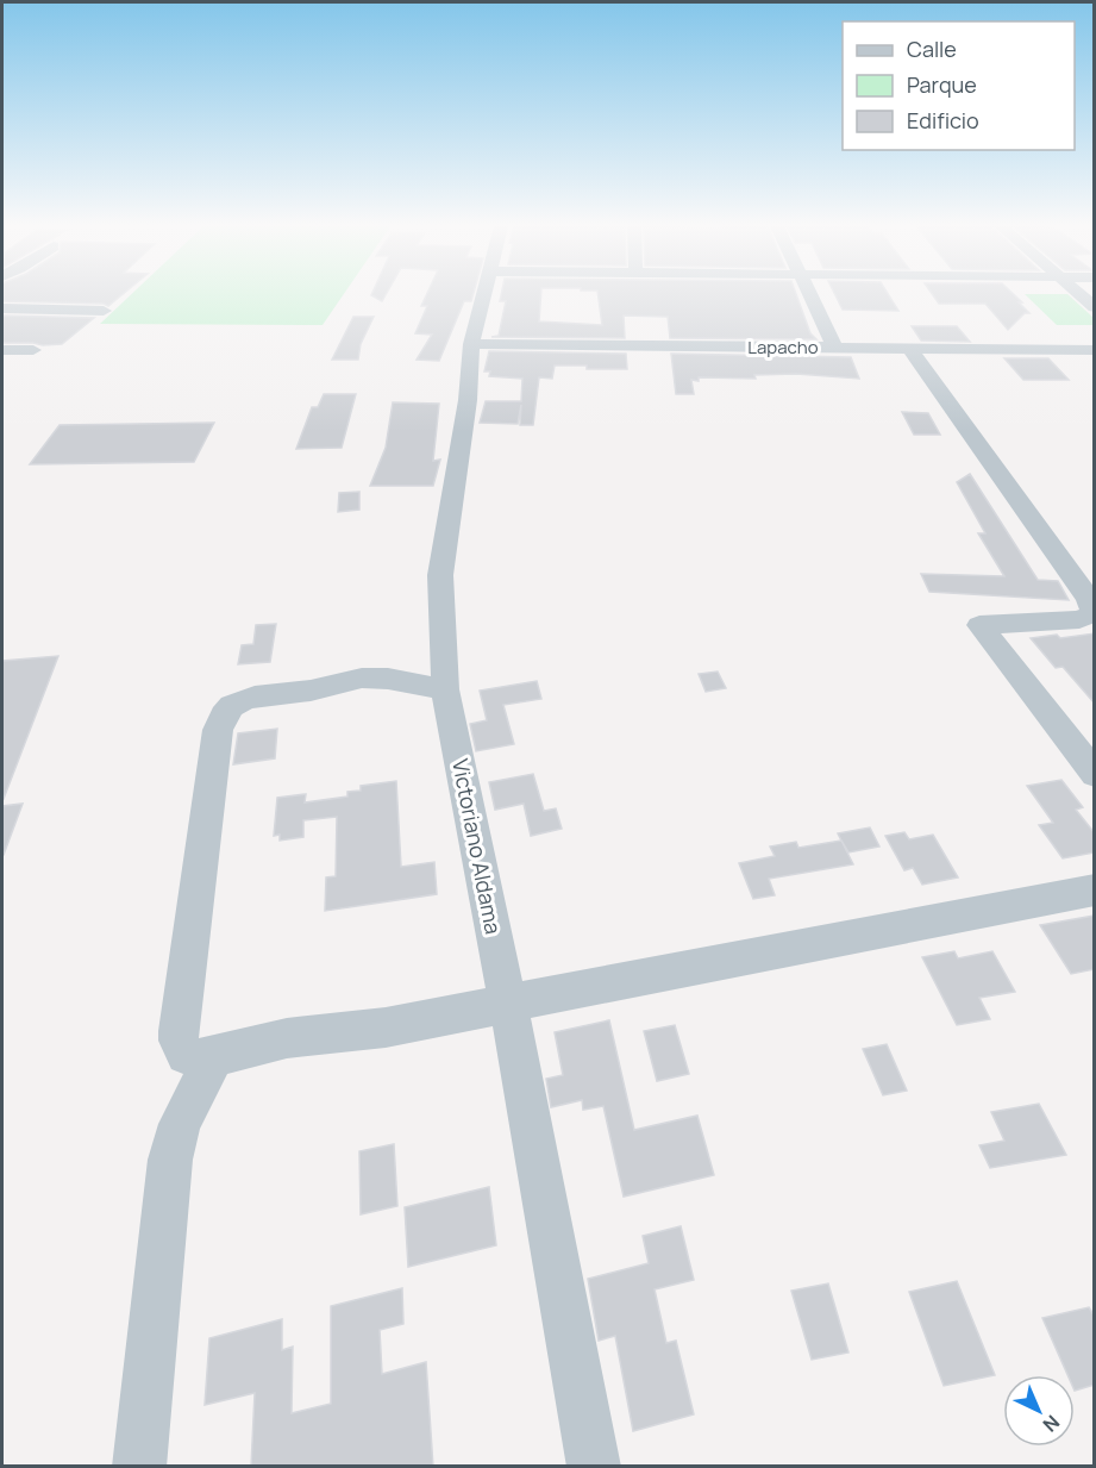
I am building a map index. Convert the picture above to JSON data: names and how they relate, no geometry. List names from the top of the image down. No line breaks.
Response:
{"streets":{"street":["Lapacho","Victoriano Aldama"]},"crossings":[["Lapacho","Victoriano Aldama"]],"legend":["Calle","Parque","Edificio"],"north":"bottom right"}
